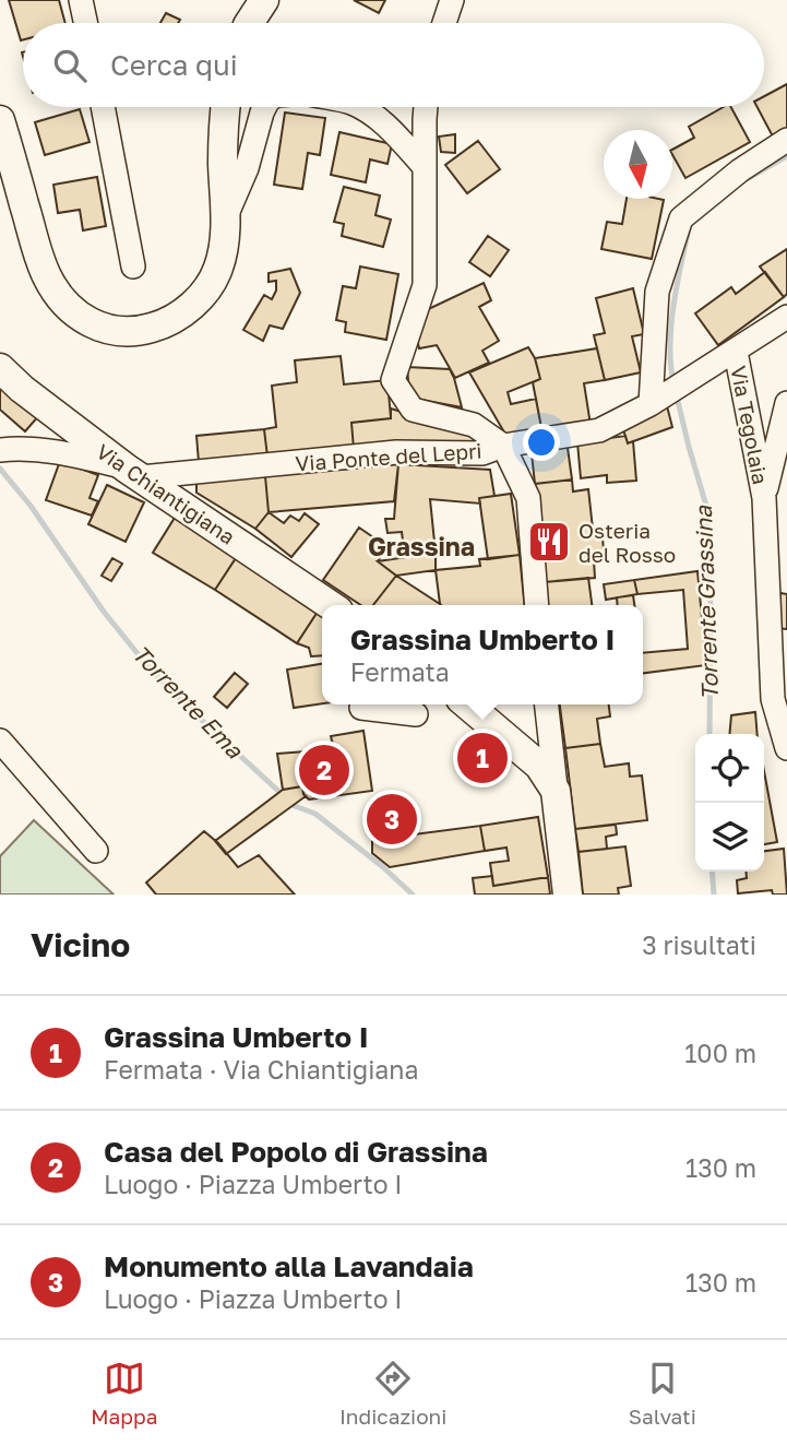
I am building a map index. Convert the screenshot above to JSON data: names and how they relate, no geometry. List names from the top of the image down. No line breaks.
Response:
{"streets":{"main road":["Via Chiantigiana"],"street":["Via Tegolaia","Via Ponte del Lepri"]},"crossings":[["Via Tegolaia","Via Ponte del Lepri"],["Via Ponte del Lepri","Via Chiantigiana"]],"districts":["Grassina"],"water":["Torrente Grassina","Torrente Ema"],"places":{"restaurant":["Osteria del Rosso"]},"north":"bottom","page":{"search":"Cerca qui","popup":["Grassina Umberto I","Fermata"],"pins":["1","2","3"],"heading":["Vicino","3 risultati"],"list":[{"mark":"1","name":"Grassina Umberto I","note":"Fermata · Via Chiantigiana","value":"100 m"},{"mark":"2","name":"Casa del Popolo di Grassina","note":"Luogo · Piazza Umberto I","value":"130 m"},{"mark":"3","name":"Monumento alla Lavandaia","note":"Luogo · Piazza Umberto I","value":"130 m"}],"nav":["Mappa","Indicazioni","Salvati"]}}
